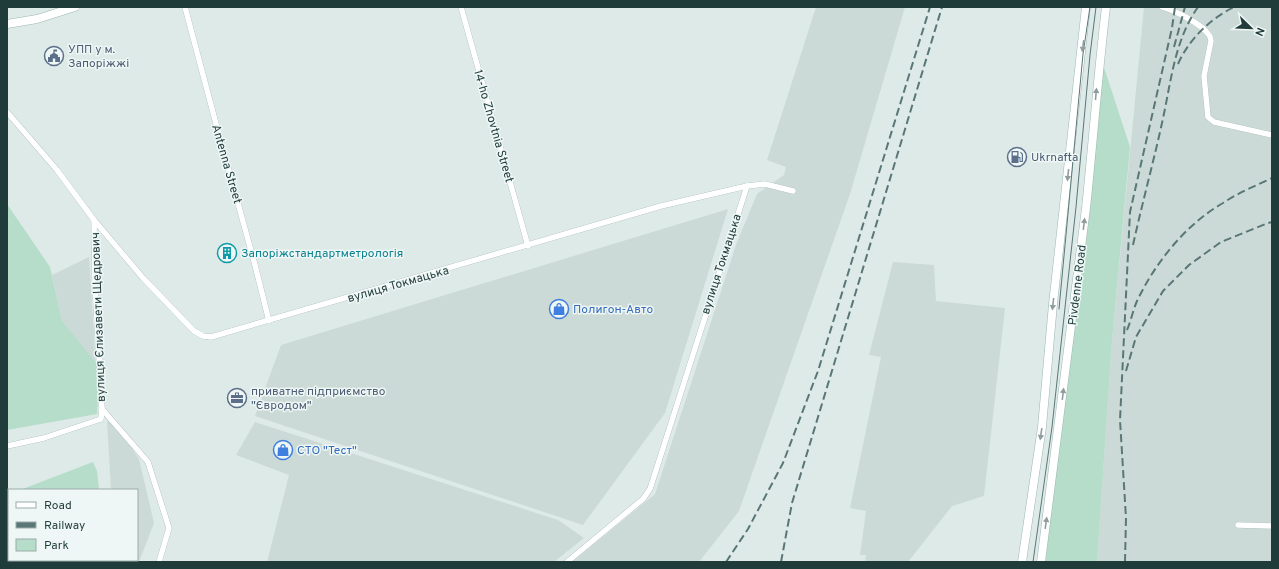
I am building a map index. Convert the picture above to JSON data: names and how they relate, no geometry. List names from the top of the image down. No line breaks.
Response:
{"streets":{"main road":["Pivdenne Road"],"street":["14-ho Zhovtnia Street","Antenna Street","вулиця Токмацька","вулиця Єлизавети Щедрович"]},"crossings":[["14-ho Zhovtnia Street","вулиця Токмацька"],["Antenna Street","вулиця Токмацька"],["вулиця Токмацька","вулиця Єлизавети Щедрович"]],"places":{"public building":["УПП у м. Запоріжжі"],"fuel station":["Ukrnafta"],"building":["Запоріжстандартметрологія"],"shop":["Полигон-Авто","СТО \"Тест\""],"office":["приватне підприємство \"Євродом\""]},"legend":["Road","Railway","Park"],"north":"bottom right"}
